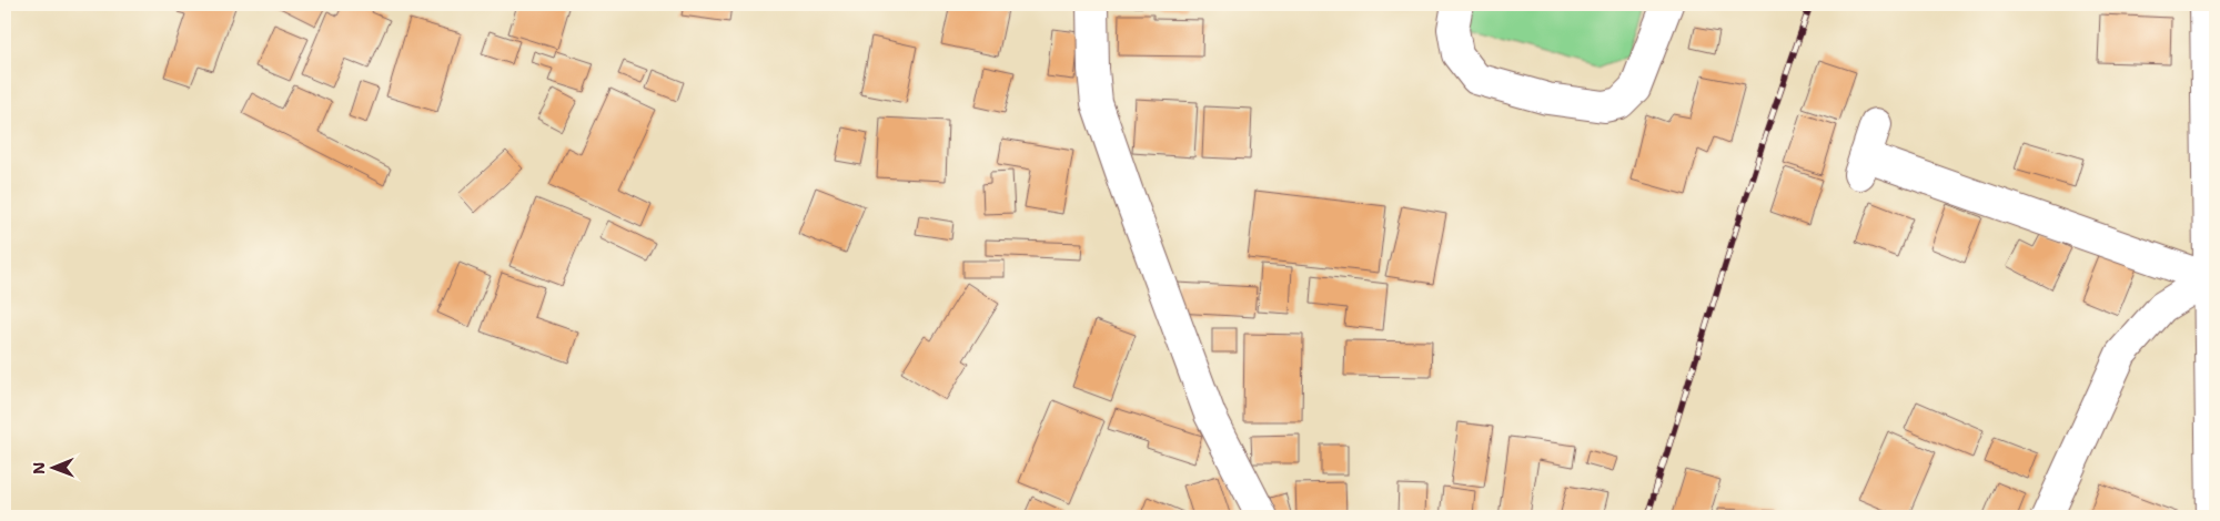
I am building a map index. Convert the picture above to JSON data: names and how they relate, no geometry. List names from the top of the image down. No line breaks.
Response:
{"north":"left"}
